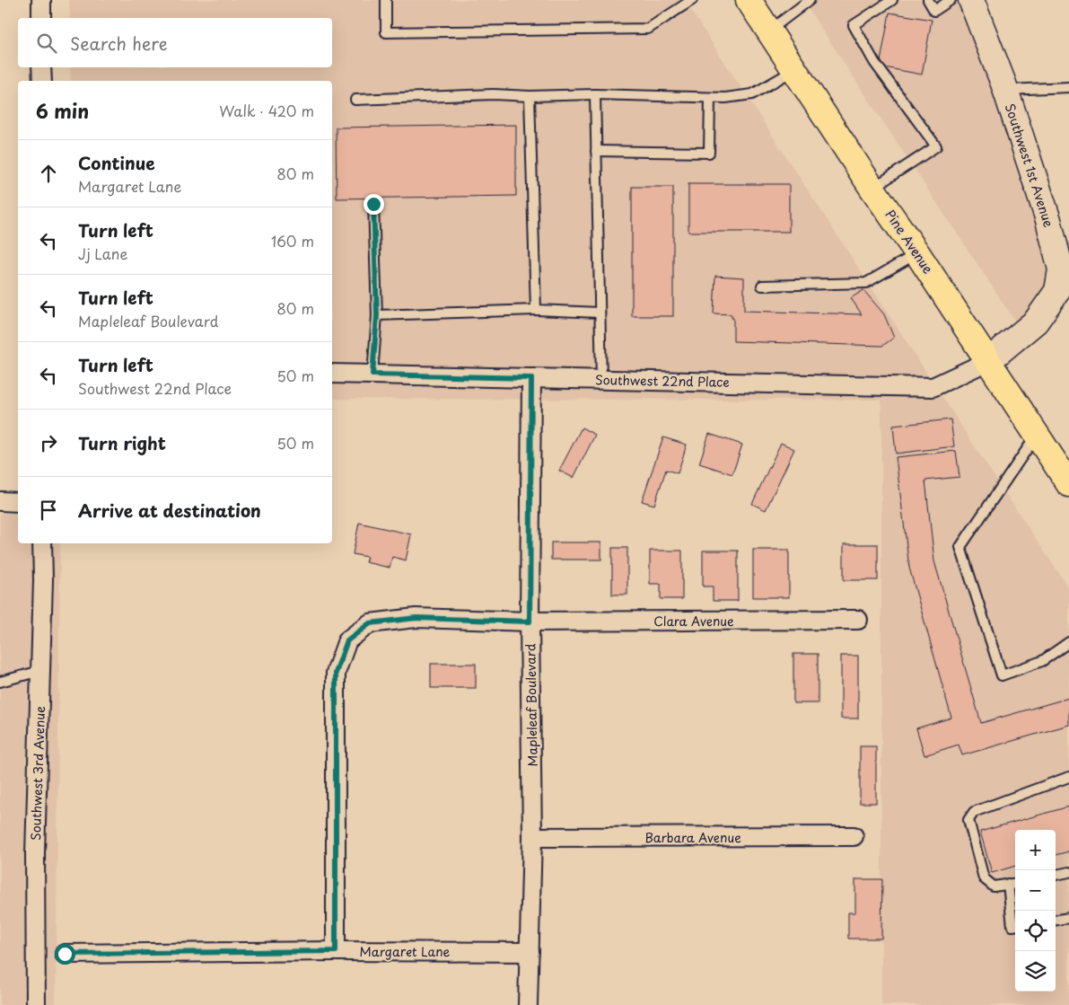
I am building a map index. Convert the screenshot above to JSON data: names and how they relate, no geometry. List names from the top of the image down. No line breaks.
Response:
{"streets":{"highway":["Pine Avenue"],"street":["Southwest 1st Avenue","Southwest 22nd Place","Clara Avenue","Mapleleaf Boulevard","Southwest 3rd Avenue","Barbara Avenue","Margaret Lane"]},"crossings":[["Southwest 1st Avenue","Pine Avenue"],["Southwest 1st Avenue","Southwest 22nd Place"],["Pine Avenue","Southwest 22nd Place"],["Southwest 22nd Place","Mapleleaf Boulevard"],["Clara Avenue","Mapleleaf Boulevard"],["Clara Avenue","Margaret Lane"],["Mapleleaf Boulevard","Barbara Avenue"],["Mapleleaf Boulevard","Margaret Lane"]],"page":{"search":"Search here","heading":["6 min","Walk · 420 m"],"list":[["Continue","Margaret Lane","80 m"],["Turn left","Jj Lane","160 m"],["Turn left","Mapleleaf Boulevard","80 m"],["Turn left","Southwest 22nd Place","50 m"],["Turn right","50 m"],"Arrive at destination"],"map_buttons":["+","−"]}}
